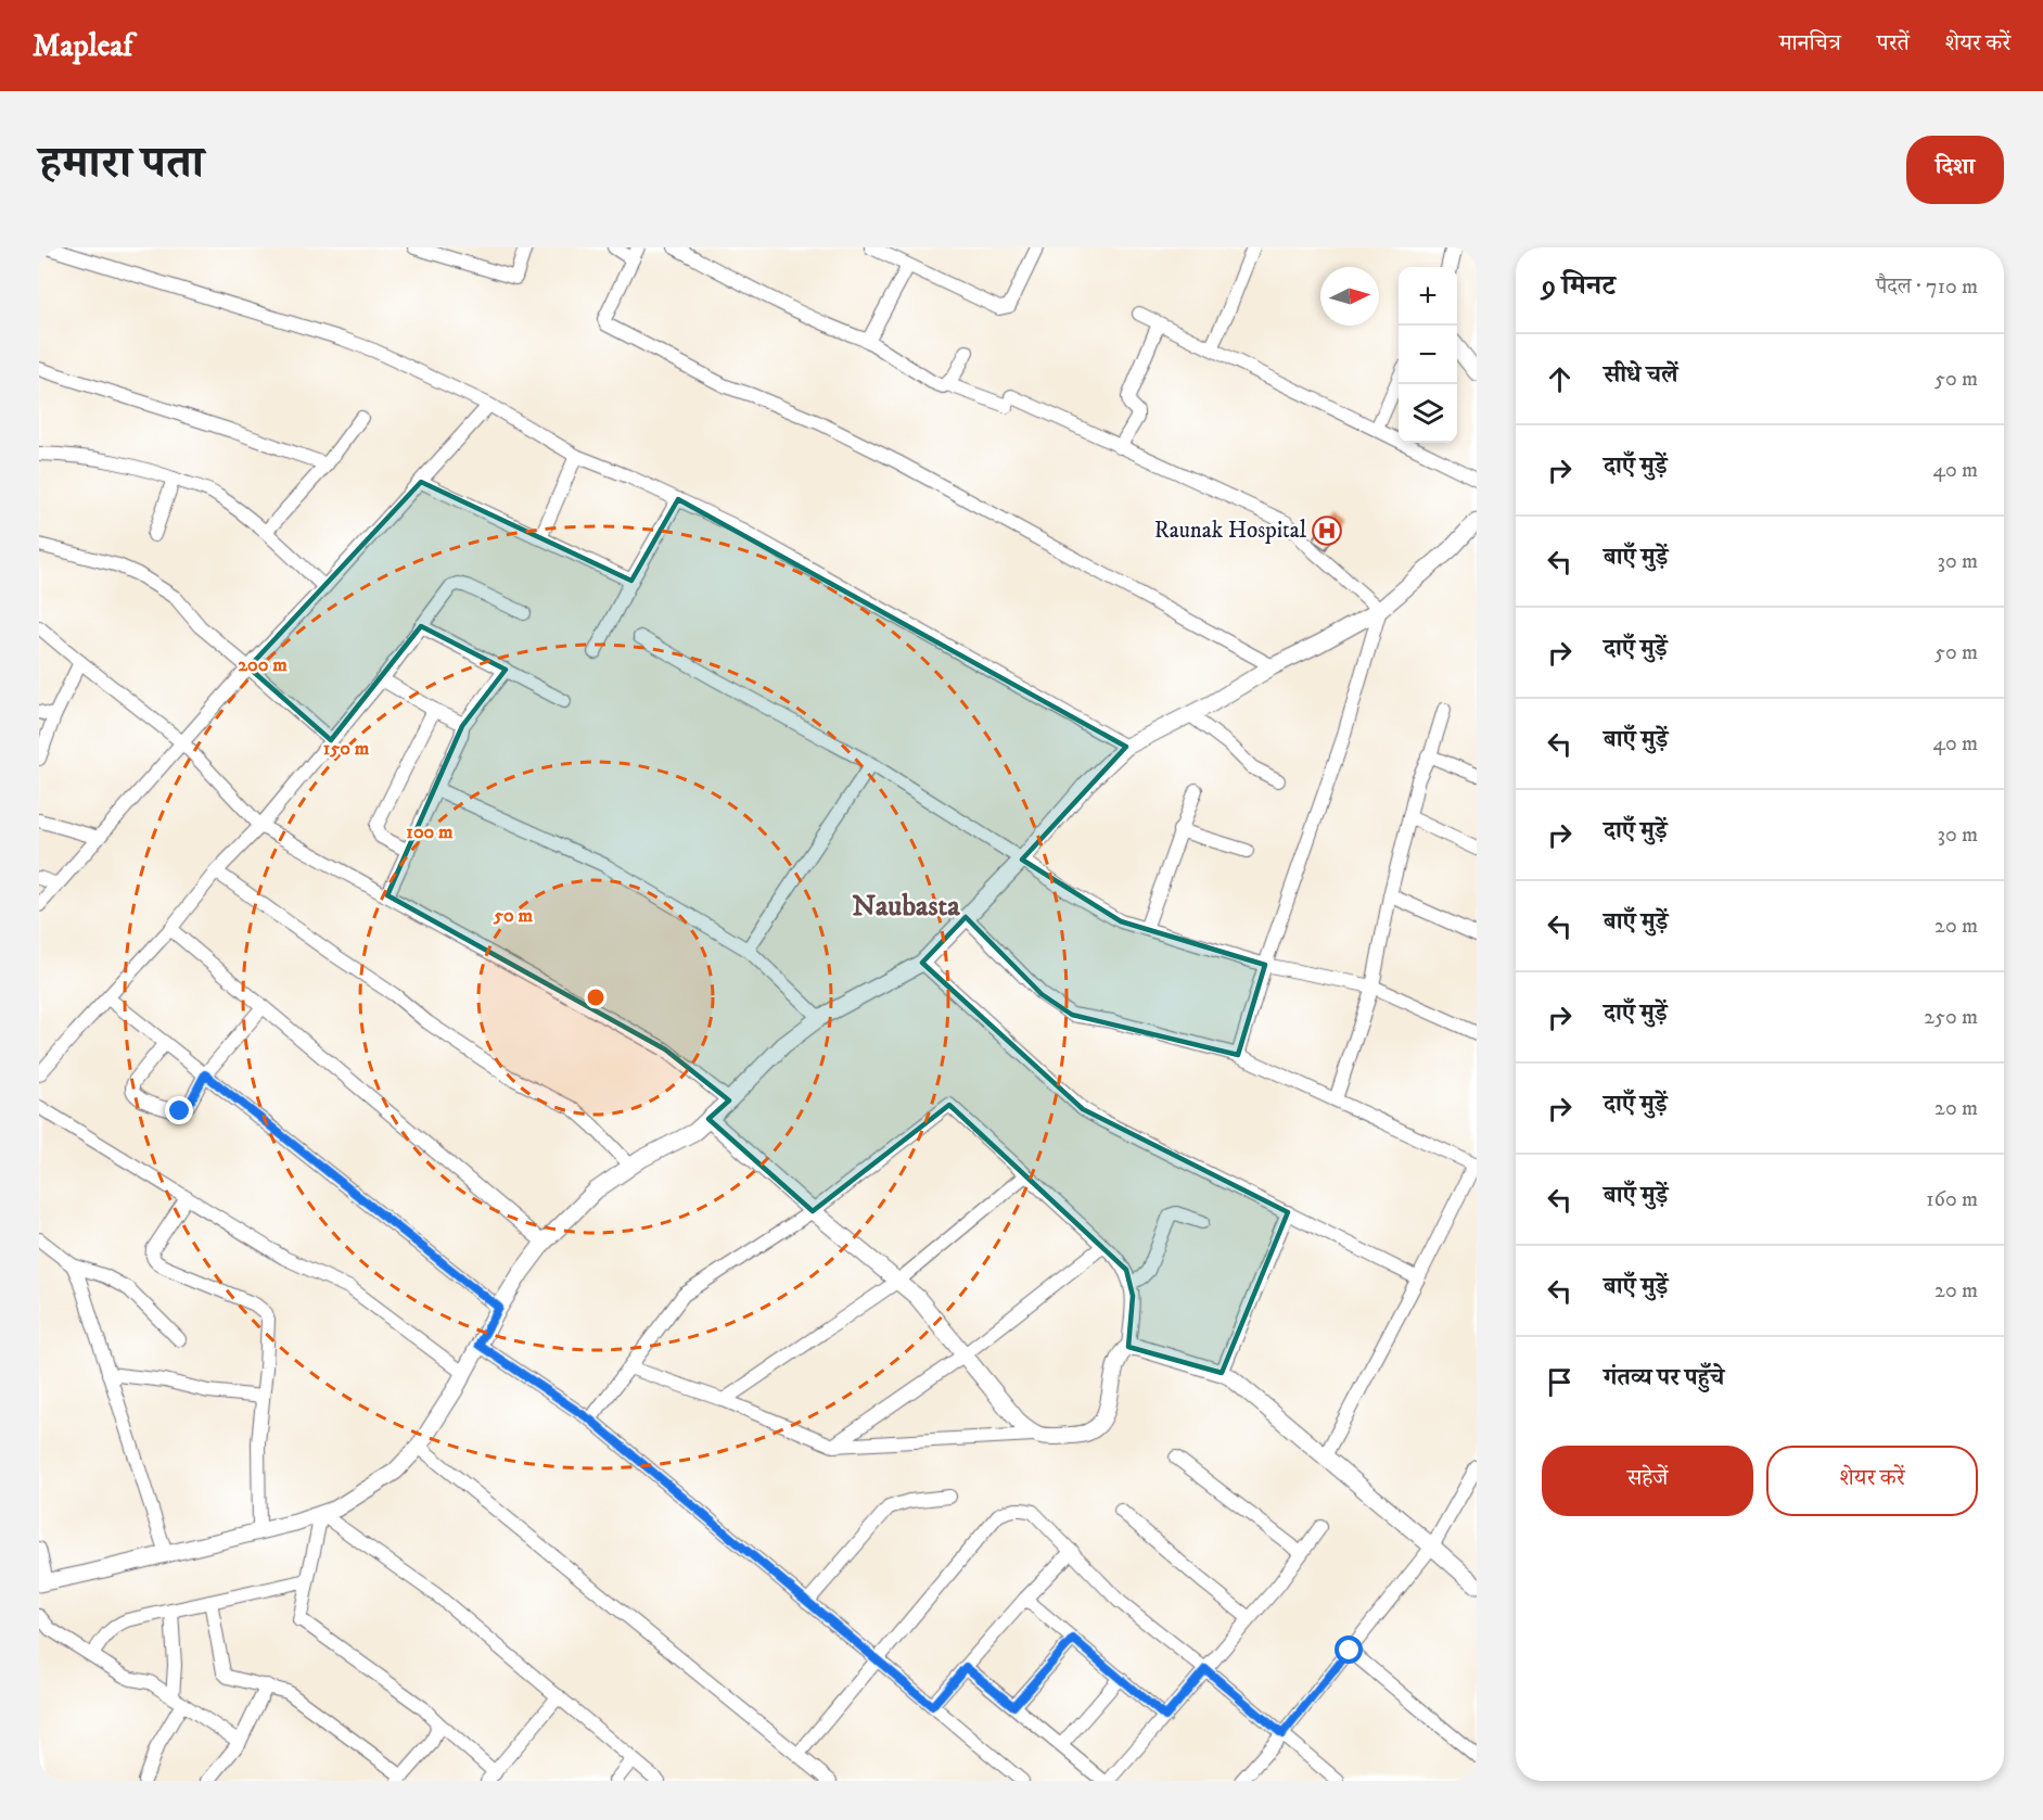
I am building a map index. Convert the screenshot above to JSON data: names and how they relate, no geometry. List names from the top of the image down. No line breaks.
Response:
{"districts":["Naubasta"],"places":{"hospital":["Raunak Hospital"]},"north":"right","page":{"header":"Mapleaf","nav":["मानचित्र","परतें","शेयर करें"],"title":"हमारा पता","buttons":["दिशा",["सहेजें","शेयर करें"]],"heading":["9 मिनट","पैदल · 710 m"],"map_buttons":["+","−"],"list":[["सीधे चलें","50 m"],["दाएँ मुड़ें","40 m"],["बाएँ मुड़ें","30 m"],["दाएँ मुड़ें","50 m"],["बाएँ मुड़ें","40 m"],["दाएँ मुड़ें","30 m"],["बाएँ मुड़ें","20 m"],["दाएँ मुड़ें","250 m"],["दाएँ मुड़ें","20 m"],["बाएँ मुड़ें","160 m"],["बाएँ मुड़ें","20 m"],"गंतव्य पर पहुँचे"]},"rings":["200 m","150 m","100 m","50 m"]}
